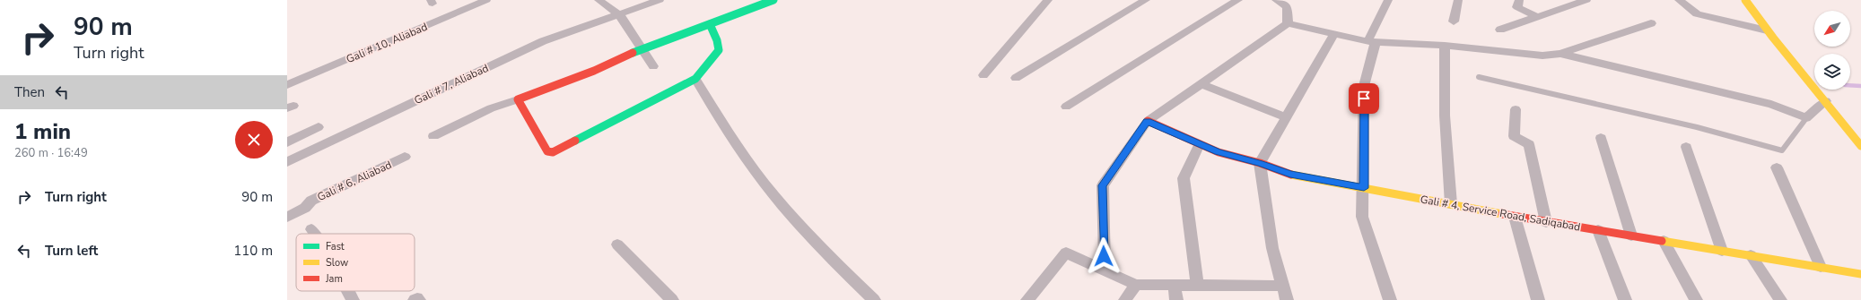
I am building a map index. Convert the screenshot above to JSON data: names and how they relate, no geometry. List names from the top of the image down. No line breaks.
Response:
{"streets":{"street":["Gali # 10, Aliabad","Gali # 7, Aliabad","Gali # 6, Aliabad","Gali # 4, Service Road, Sadiqabad"]},"legend":["Fast","Slow","Jam"],"north":"bottom left","page":{"turn":["90 m","Turn right"],"then":"Then","heading":["1 min","260 m · 16:49"],"list":[{"name":"Turn right","value":"90 m"},{"name":"Turn left","value":"110 m"}]}}
